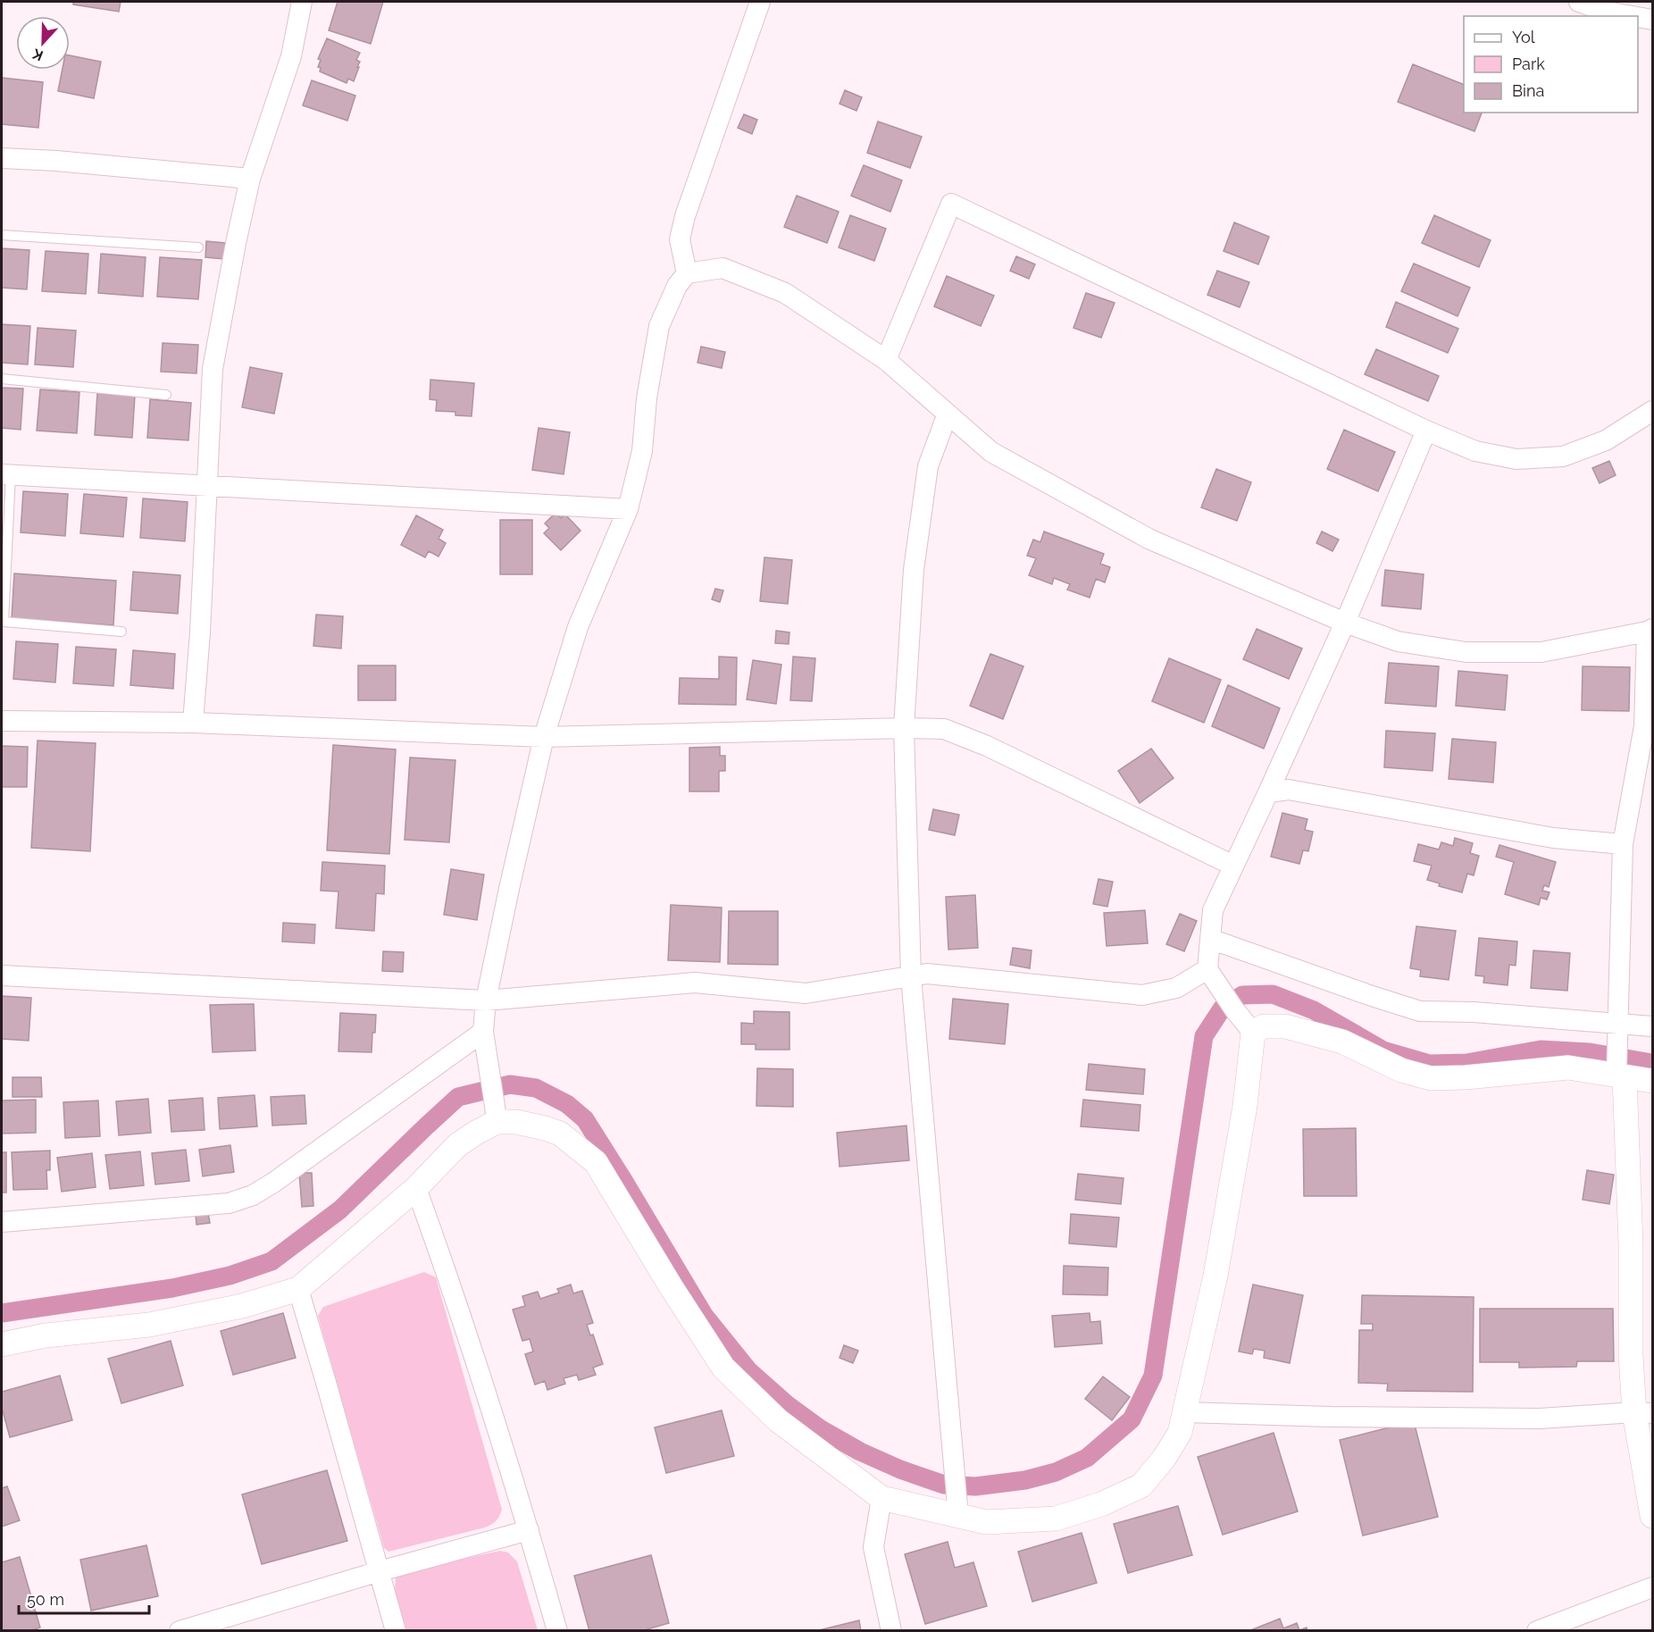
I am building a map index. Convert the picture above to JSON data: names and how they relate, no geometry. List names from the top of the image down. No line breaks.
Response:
{"legend":["Yol","Park","Bina"],"scale_bar":"50 m","north":"bottom"}
